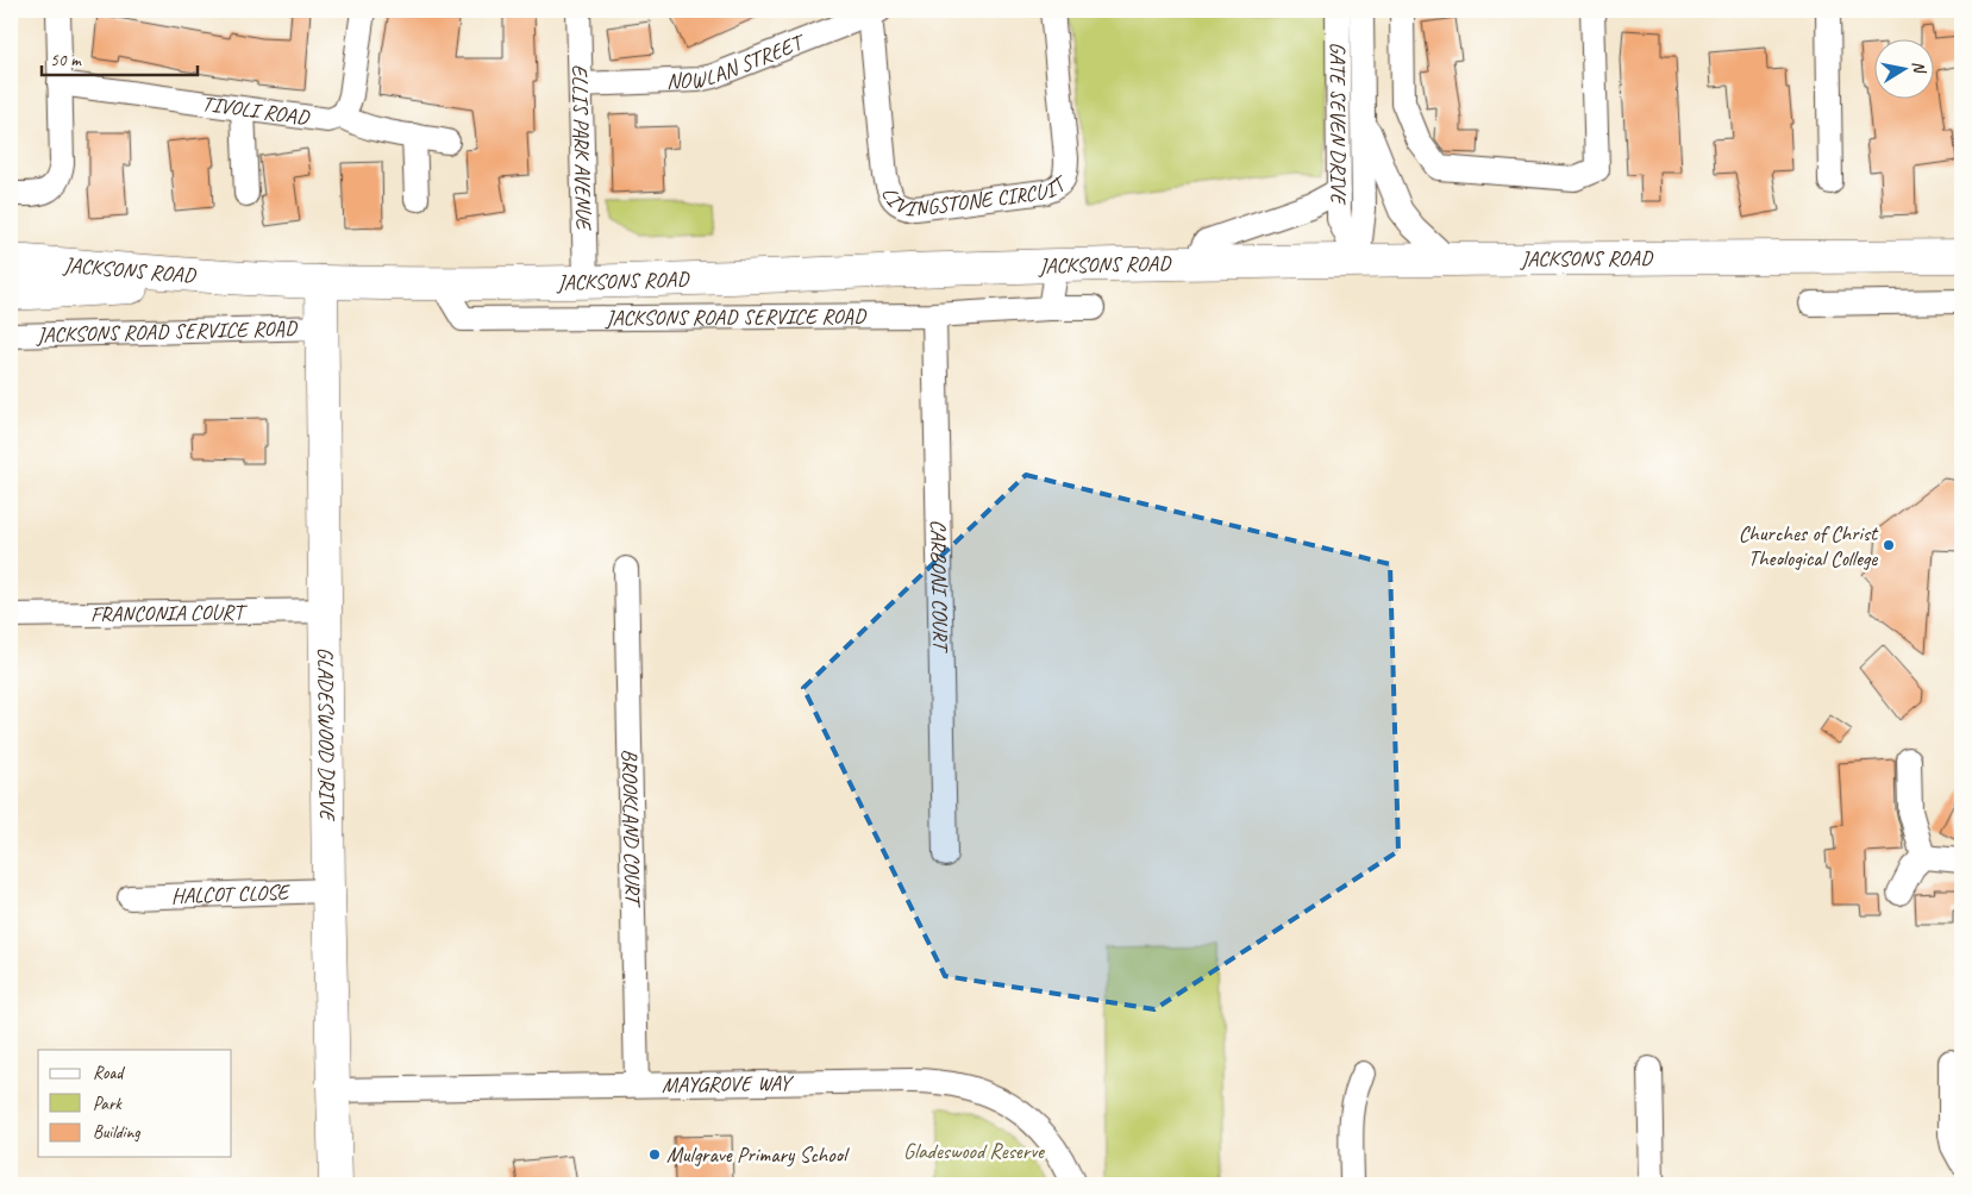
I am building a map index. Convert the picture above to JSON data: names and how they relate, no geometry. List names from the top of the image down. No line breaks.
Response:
{"streets":{"main road":["JACKSONS ROAD","GLADESWOOD DRIVE"],"street":["NOWLAN STREET","TIVOLI ROAD","GATE SEVEN DRIVE","ELLIS PARK AVENUE","LIVINGSTONE CIRCUIT","JACKSONS ROAD SERVICE ROAD","CARBONI COURT","FRANCONIA COURT","BROOKLAND COURT","HALCOT CLOSE","MAYGROVE WAY"]},"crossings":[["NOWLAN STREET","ELLIS PARK AVENUE"],["NOWLAN STREET","LIVINGSTONE CIRCUIT"],["GATE SEVEN DRIVE","JACKSONS ROAD"],["ELLIS PARK AVENUE","JACKSONS ROAD"],["JACKSONS ROAD","JACKSONS ROAD SERVICE ROAD"],["JACKSONS ROAD","GLADESWOOD DRIVE"],["JACKSONS ROAD SERVICE ROAD","CARBONI COURT"],["JACKSONS ROAD SERVICE ROAD","GLADESWOOD DRIVE"],["FRANCONIA COURT","GLADESWOOD DRIVE"],["GLADESWOOD DRIVE","HALCOT CLOSE"],["GLADESWOOD DRIVE","MAYGROVE WAY"],["BROOKLAND COURT","MAYGROVE WAY"]],"parks":["Gladeswood Reserve"],"places":["Churches of Christ Theological College","Mulgrave Primary School"],"legend":["Road","Park","Building"],"scale_bar":"50 m","north":"right"}
